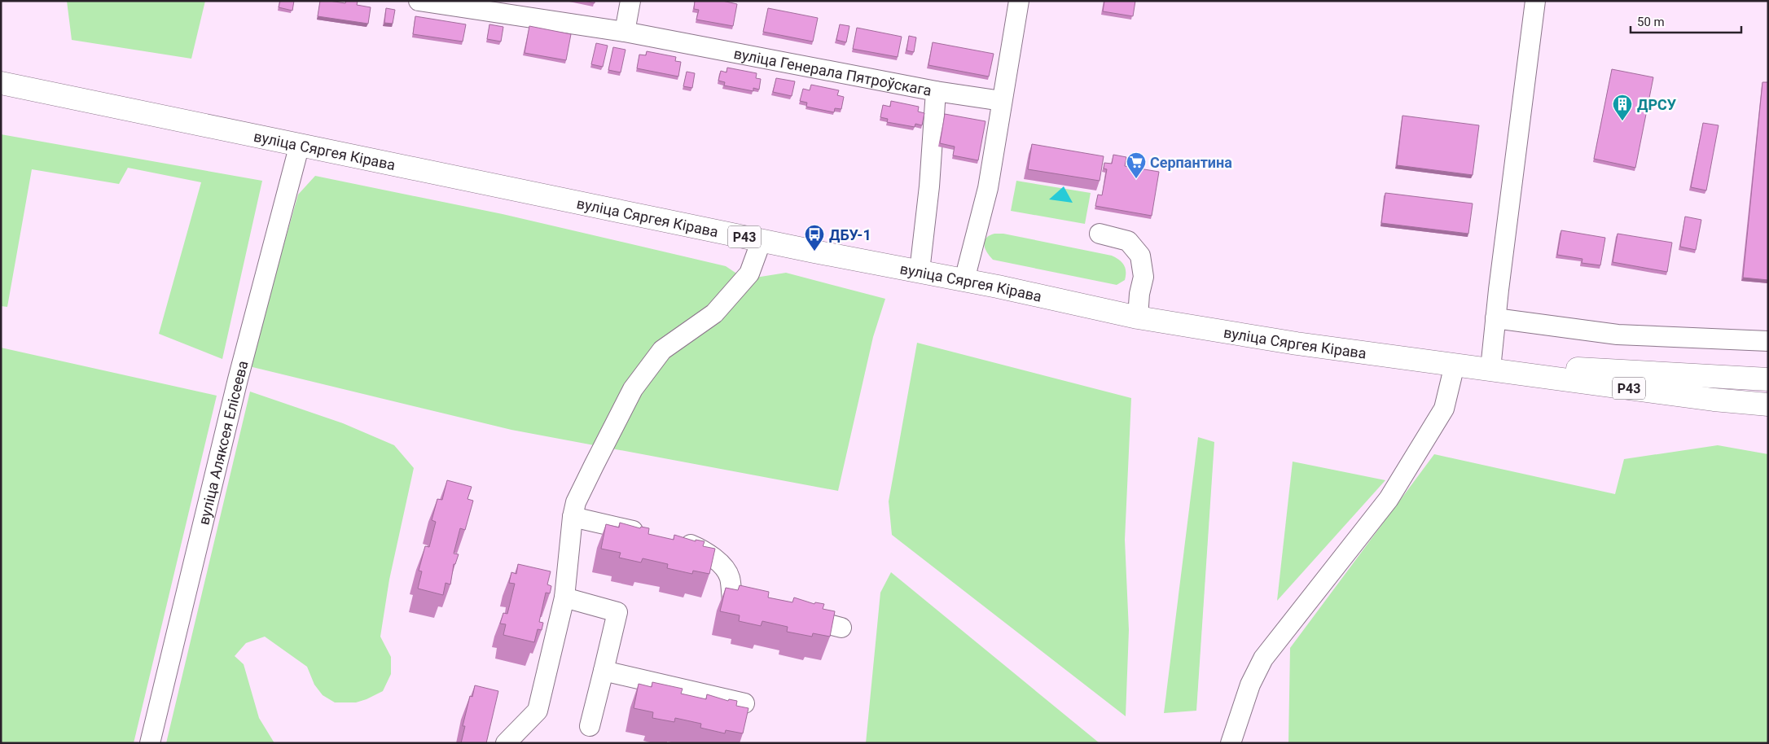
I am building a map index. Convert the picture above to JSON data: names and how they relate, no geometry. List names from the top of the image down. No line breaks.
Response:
{"streets":{"main road":["вуліца Сяргея Кірава","Р43"],"street":["вуліца Генерала Пятроўскага","вуліца Аляксея Елісеева"]},"crossings":[["вуліца Генерала Пятроўскага","вуліца Сяргея Кірава"],["вуліца Сяргея Кірава","вуліца Аляксея Елісеева"]],"places":{"building":["ДРСУ"],"supermarket":["Серпантина"],"bus stop":["ДБУ-1"]},"scale_bar":"50 m"}
